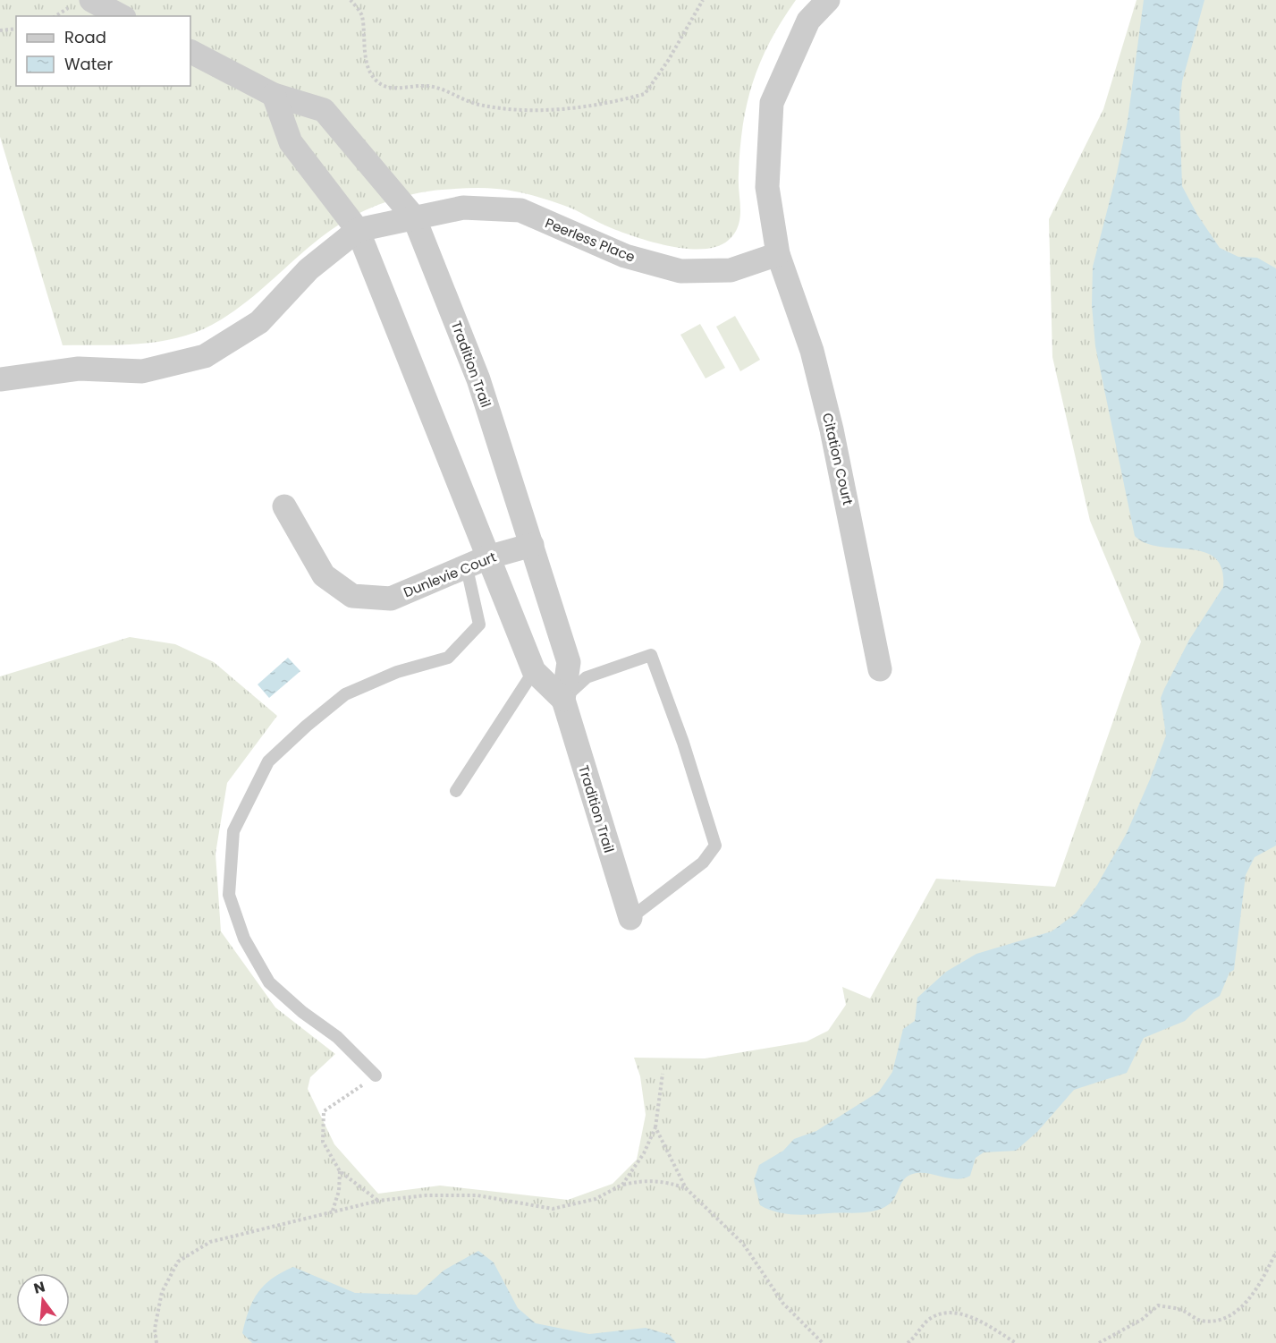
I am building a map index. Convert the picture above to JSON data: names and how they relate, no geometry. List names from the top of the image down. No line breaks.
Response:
{"streets":{"street":["Peerless Place","Tradition Trail","Citation Court","Dunlevie Court"]},"crossings":[["Peerless Place","Tradition Trail"],["Peerless Place","Citation Court"],["Tradition Trail","Dunlevie Court"]],"legend":["Road","Water"],"north":"top"}
